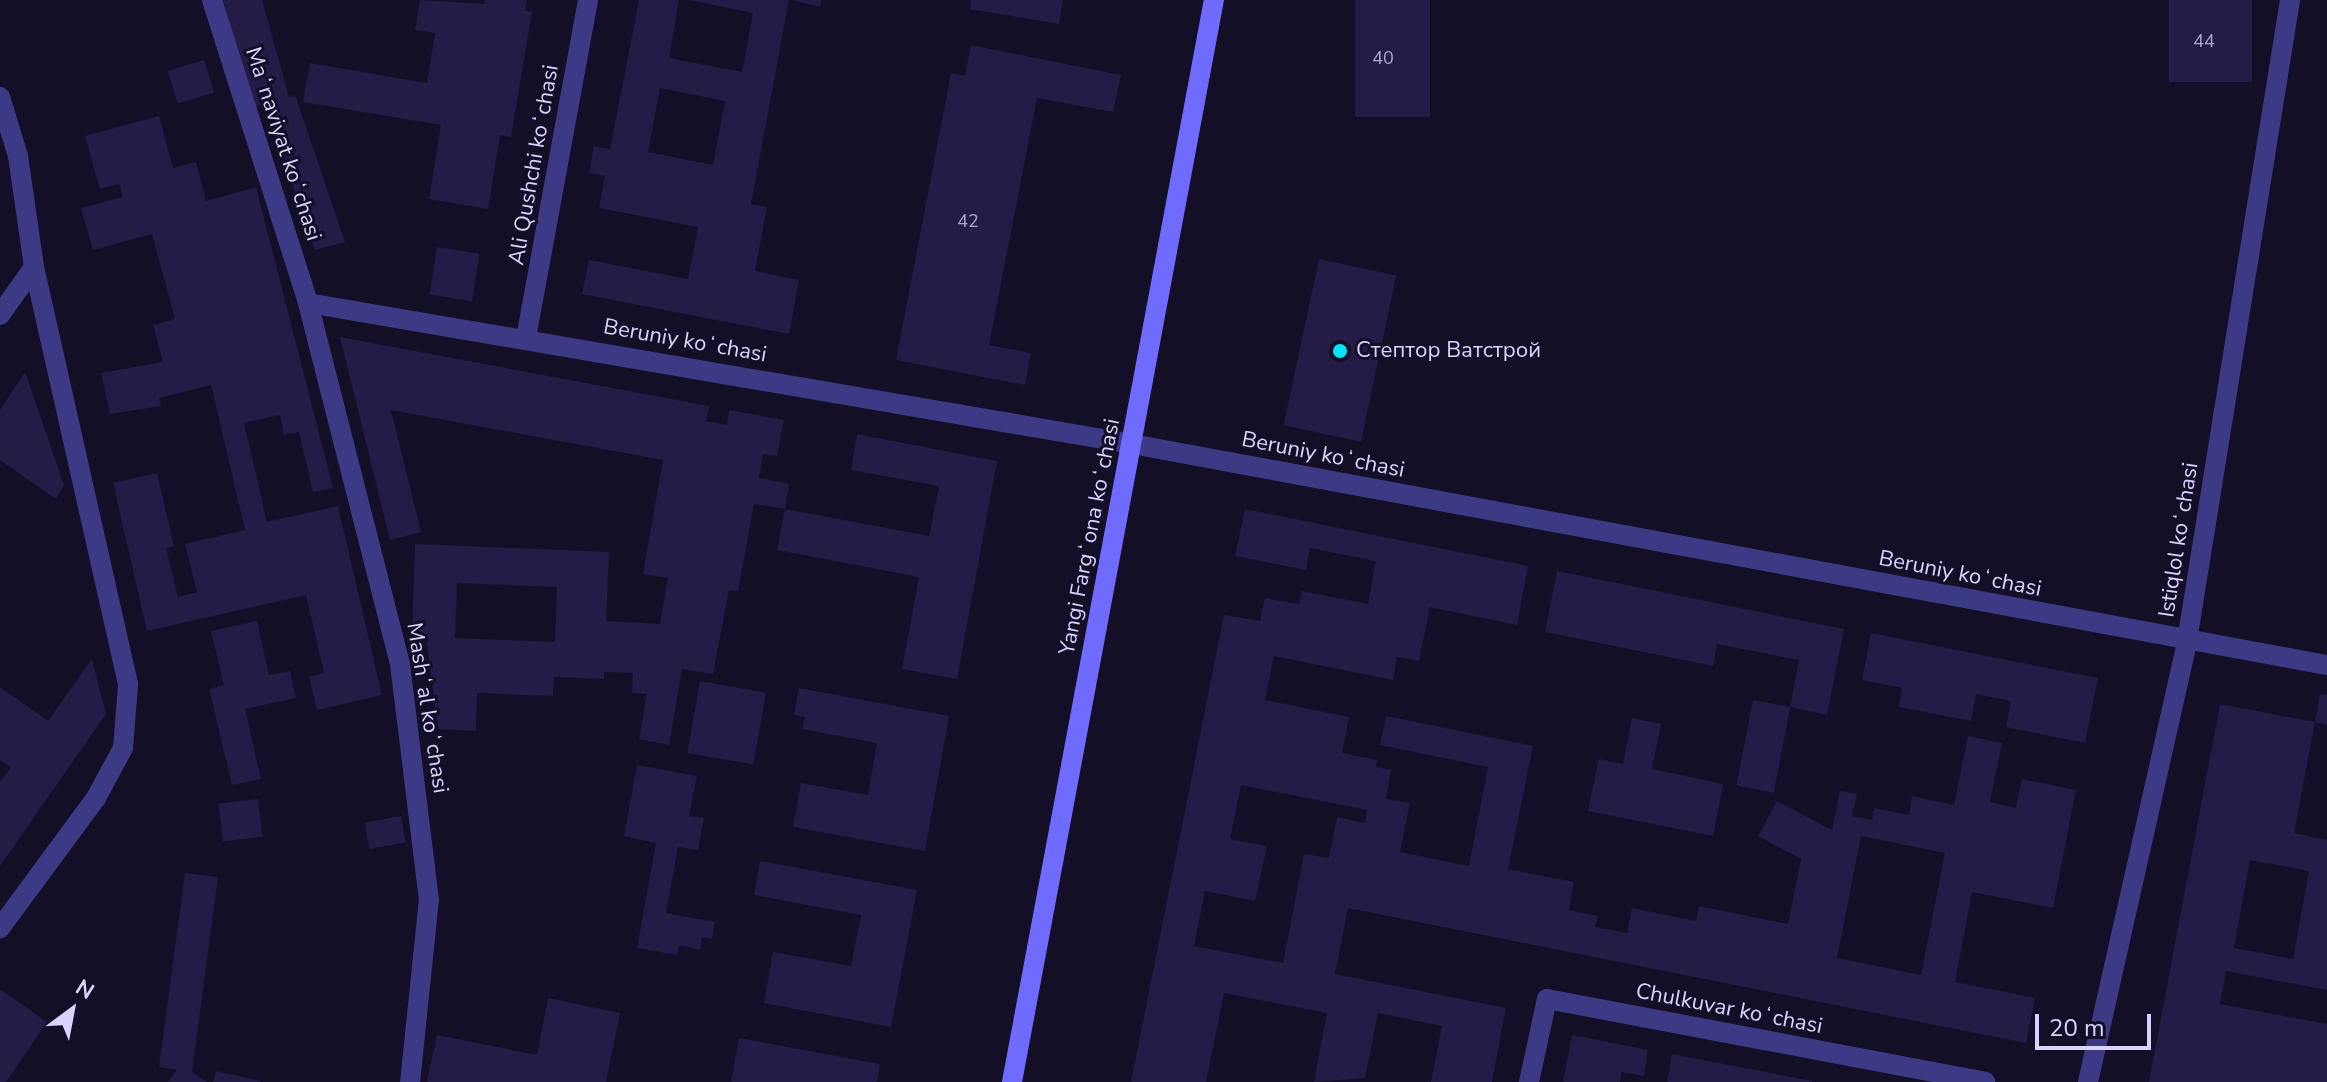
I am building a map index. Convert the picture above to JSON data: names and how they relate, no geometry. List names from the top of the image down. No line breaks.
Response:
{"streets":{"main road":["Yangi Fargʻona koʻchasi"],"street":["Maʻnaviyat koʻchasi","Ali Qushchi koʻchasi","Beruniy koʻchasi","Istiqlol koʻchasi","Mashʻal koʻchasi","Chulkuvar koʻchasi"]},"crossings":[["Maʻnaviyat koʻchasi","Beruniy koʻchasi"],["Maʻnaviyat koʻchasi","Mashʻal koʻchasi"],["Ali Qushchi koʻchasi","Beruniy koʻchasi"],["Beruniy koʻchasi","Yangi Fargʻona koʻchasi"],["Beruniy koʻchasi","Istiqlol koʻchasi"],["Beruniy koʻchasi","Mashʻal koʻchasi"]],"places":["Стептор Ватстрой"],"house_numbers":["44","40","42"],"scale_bar":"20 m","north":"top right"}
